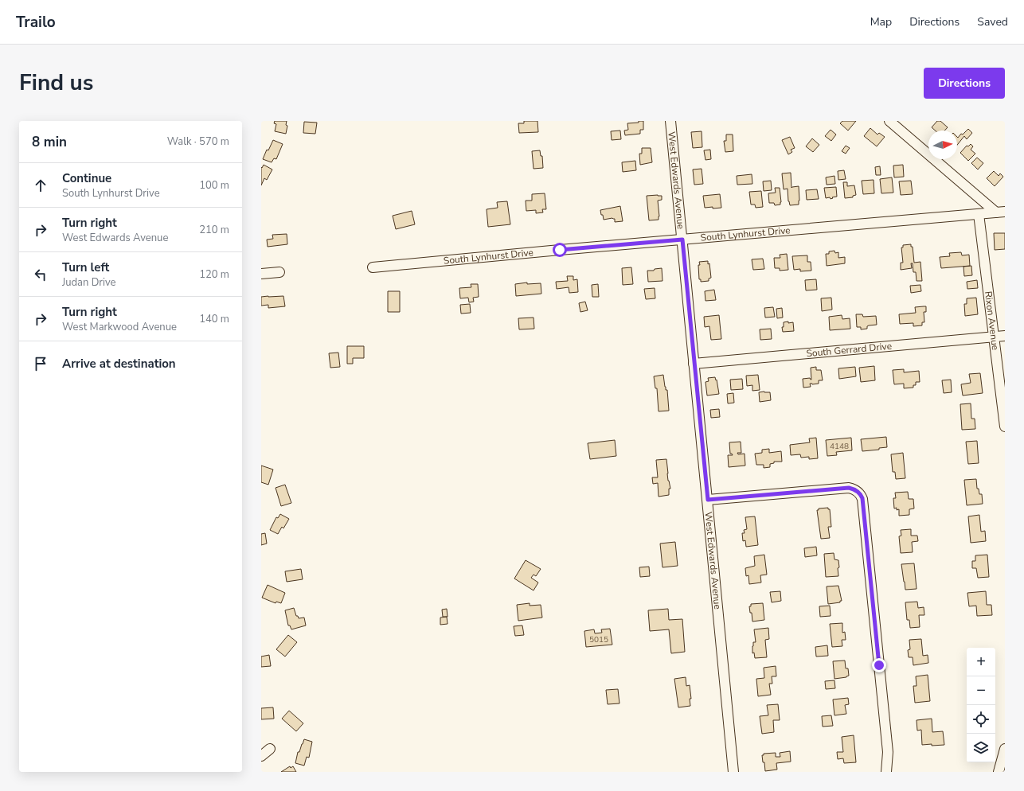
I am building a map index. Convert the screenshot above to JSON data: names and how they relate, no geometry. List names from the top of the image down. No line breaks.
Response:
{"streets":{"street":["West Edwards Avenue","South Lynhurst Drive","Rixon Avenue","South Gerrard Drive"]},"crossings":[["West Edwards Avenue","South Lynhurst Drive"],["West Edwards Avenue","South Gerrard Drive"],["South Lynhurst Drive","Rixon Avenue"],["Rixon Avenue","South Gerrard Drive"]],"house_numbers":["4148","5015"],"north":"right","page":{"header":"Trailo","nav":["Map","Directions","Saved"],"title":"Find us","buttons":"Directions","heading":["8 min","Walk · 570 m"],"list":[["Continue","South Lynhurst Drive","100 m"],["Turn right","West Edwards Avenue","210 m"],["Turn left","Judan Drive","120 m"],["Turn right","West Markwood Avenue","140 m"],"Arrive at destination"],"map_buttons":["+","−"]}}
